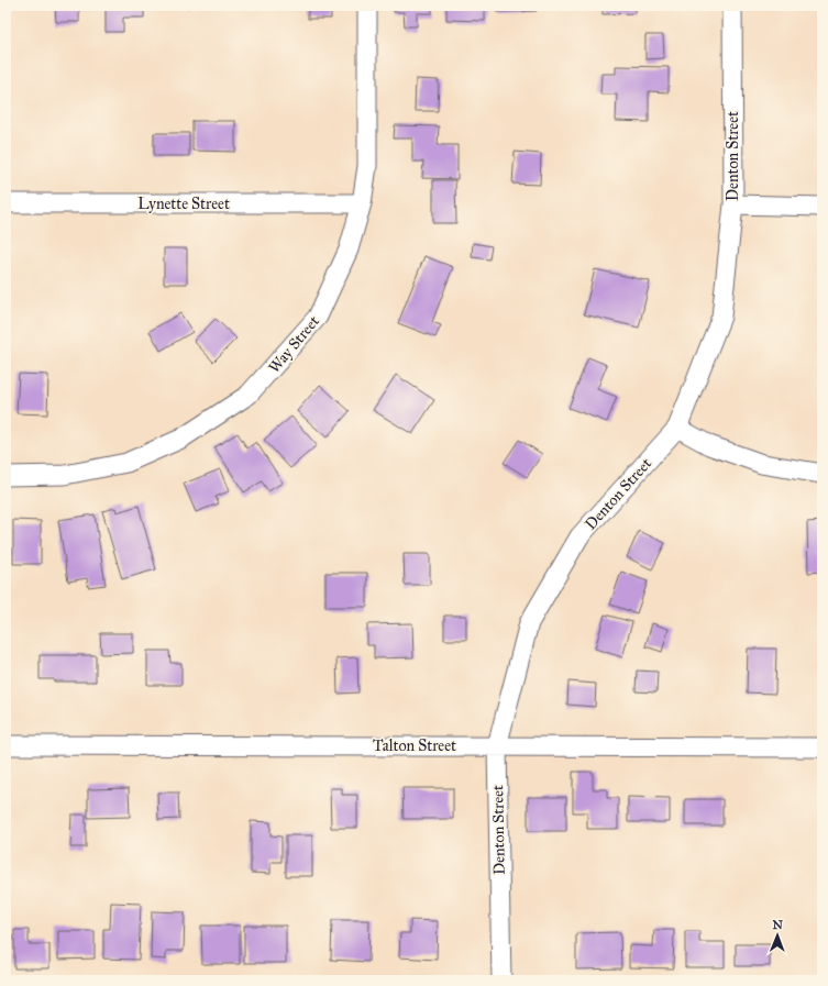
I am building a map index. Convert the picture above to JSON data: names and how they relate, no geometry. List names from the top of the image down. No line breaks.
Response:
{"streets":{"street":["Denton Street","Lynette Street","Way Street","Talton Street"]},"crossings":[["Denton Street","Talton Street"],["Lynette Street","Way Street"]],"north":"top"}
